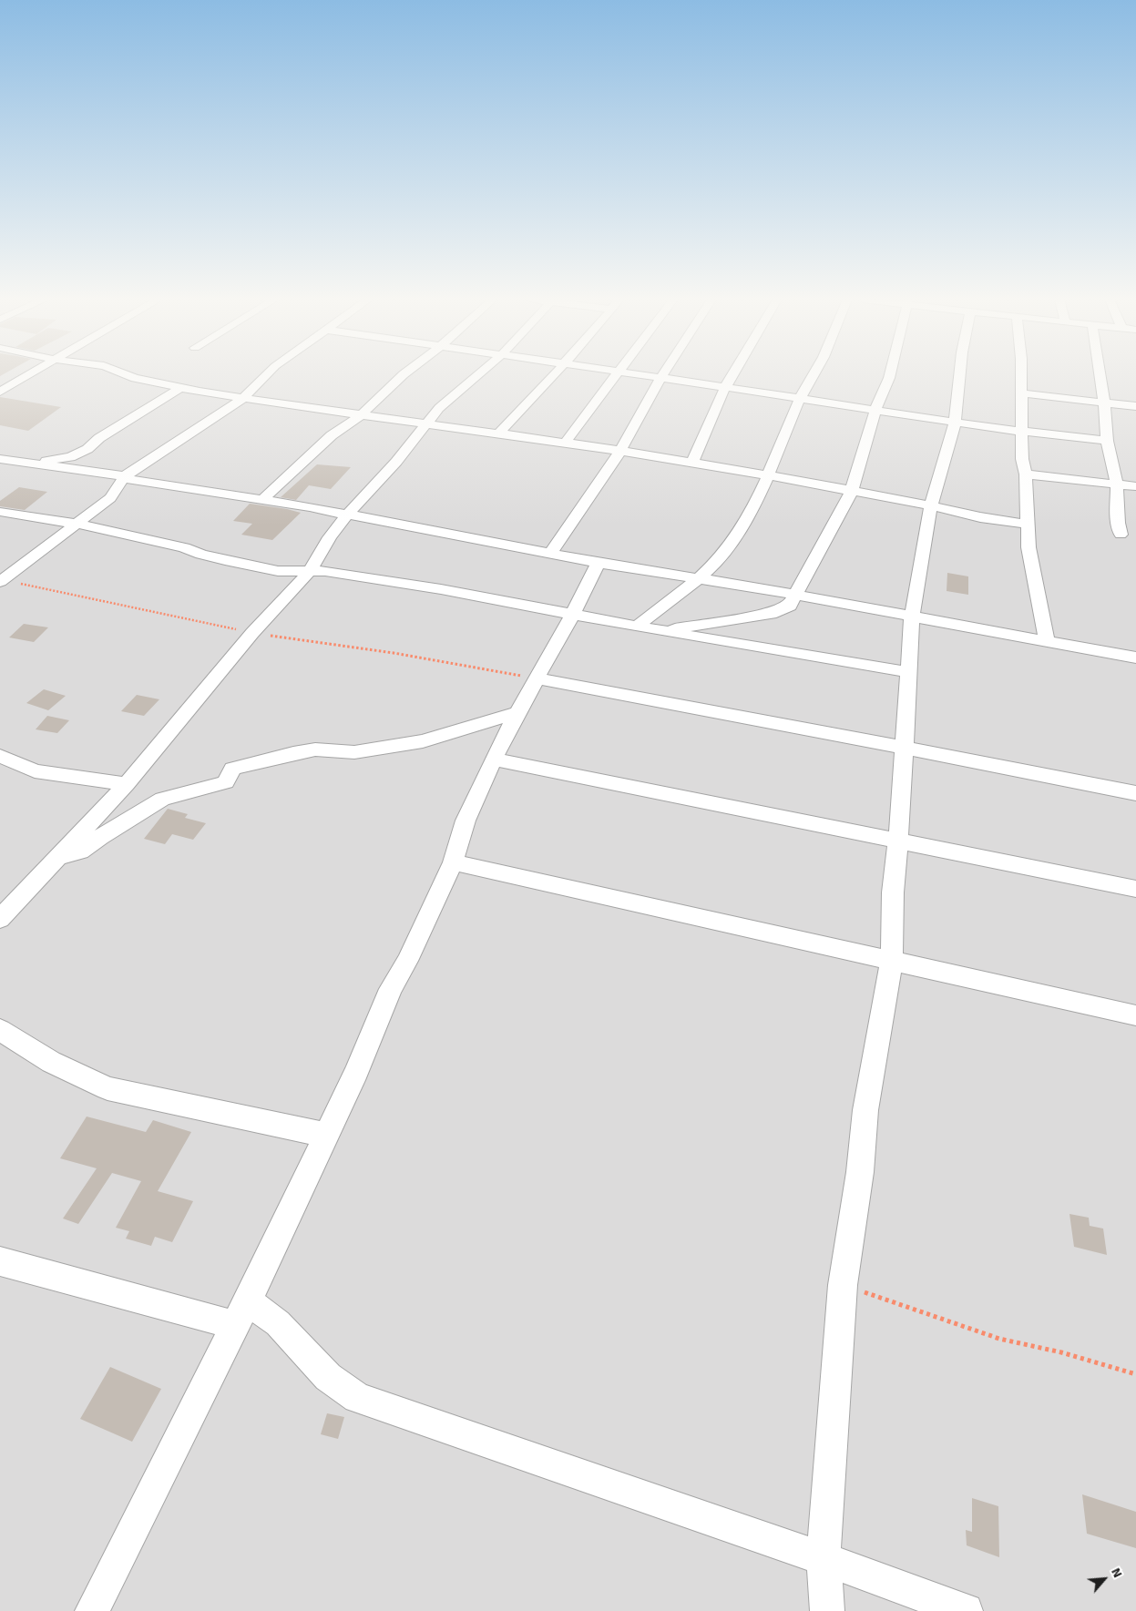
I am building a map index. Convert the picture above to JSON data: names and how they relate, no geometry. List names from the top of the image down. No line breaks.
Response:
{"north":"top right"}
